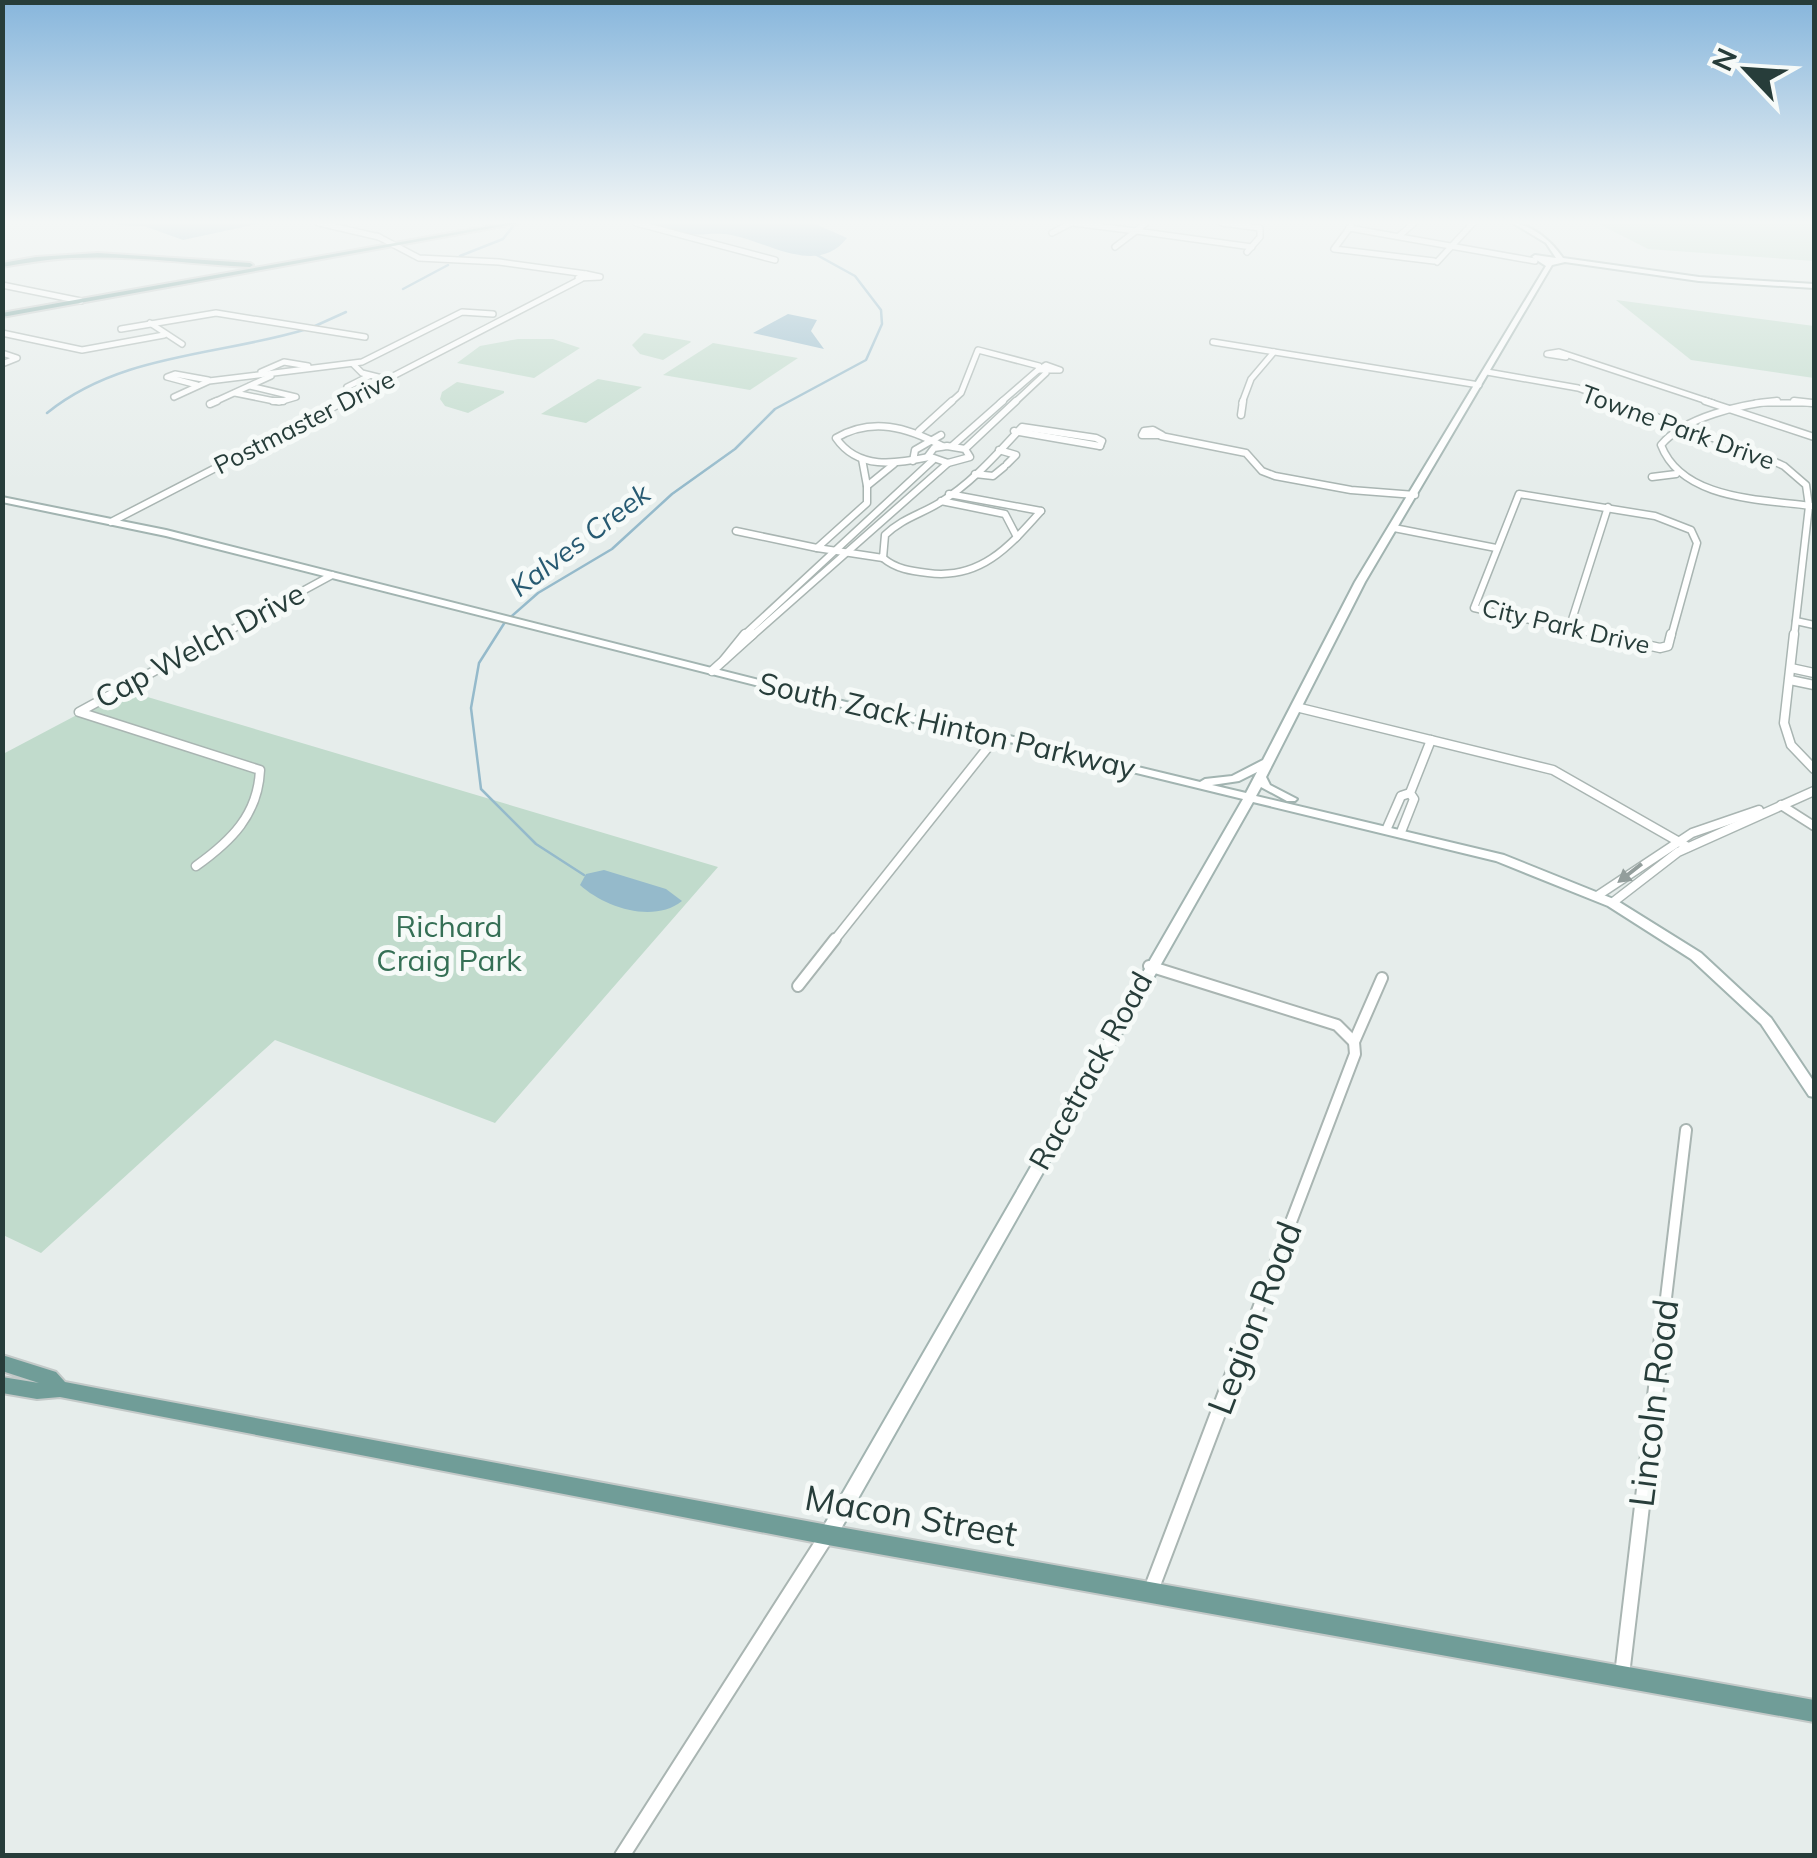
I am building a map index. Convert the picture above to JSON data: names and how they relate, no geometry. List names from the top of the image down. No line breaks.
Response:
{"streets":{"main road":["Macon Street"],"street":["Postmaster Drive","Towne Park Drive","City Park Drive","Cap Welch Drive","South Zack Hinton Parkway","Racetrack Road","Legion Road","Lincoln Road"]},"crossings":[["Postmaster Drive","South Zack Hinton Parkway"],["Towne Park Drive","Racetrack Road"],["Cap Welch Drive","South Zack Hinton Parkway"],["South Zack Hinton Parkway","Racetrack Road"],["Racetrack Road","Macon Street"],["Legion Road","Macon Street"],["Lincoln Road","Macon Street"]],"water":["Kalves Creek"],"parks":["Richard Craig Park"],"north":"top left"}
